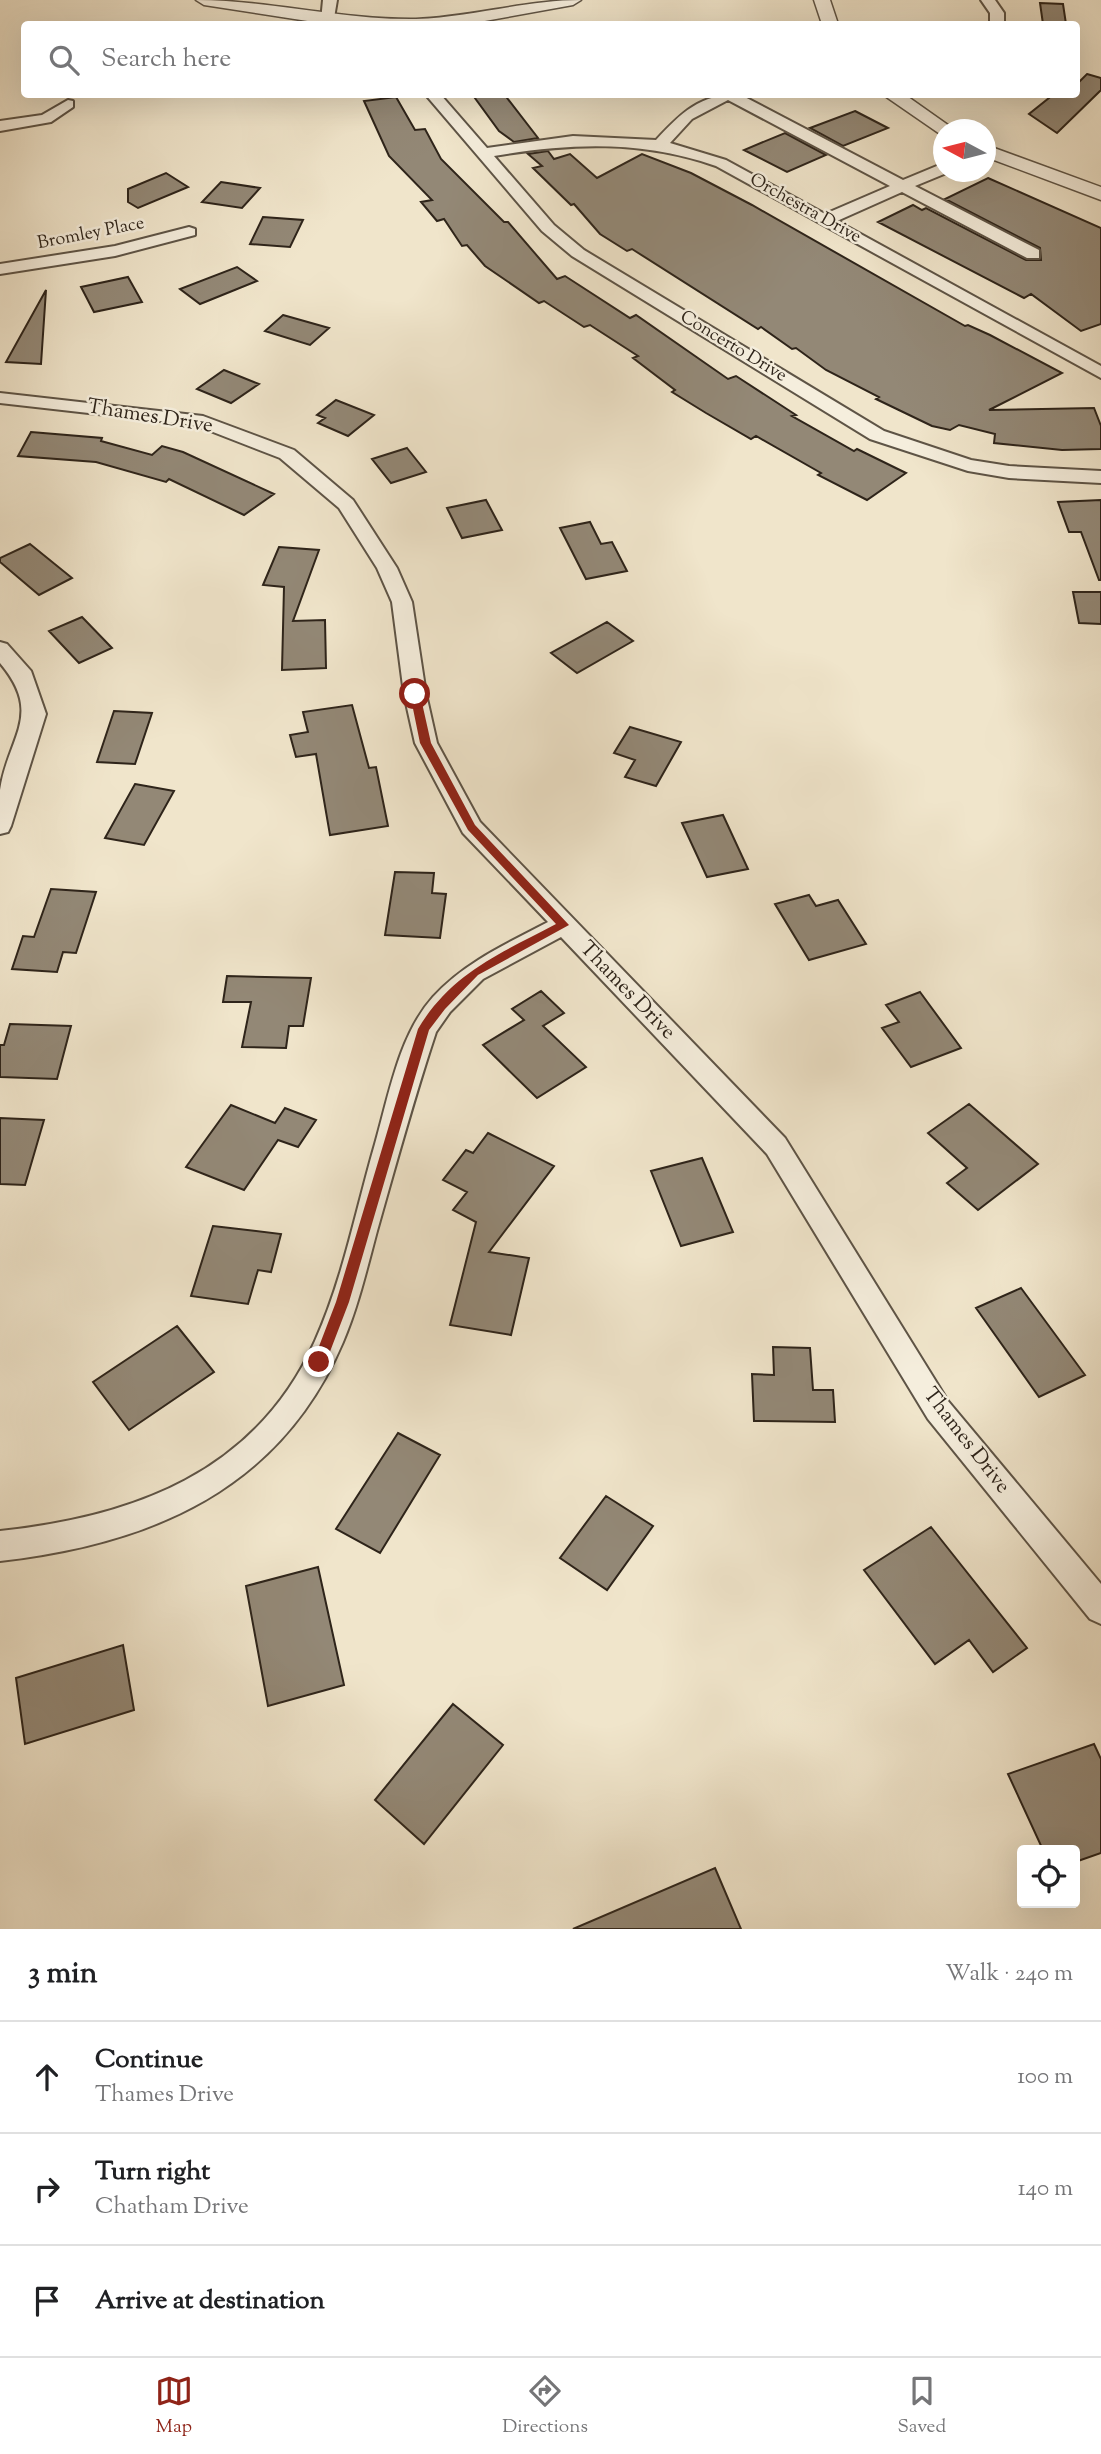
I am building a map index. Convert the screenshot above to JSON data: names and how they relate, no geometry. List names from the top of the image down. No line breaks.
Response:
{"streets":{"street":["Orchestra Drive","Bromley Place","Concerto Drive","Thames Drive"]},"crossings":[["Orchestra Drive","Concerto Drive"]],"north":"left","page":{"search":"Search here","heading":["3 min","Walk · 240 m"],"list":[["Continue","Thames Drive","100 m"],["Turn right","Chatham Drive","140 m"],"Arrive at destination"],"nav":["Map","Directions","Saved"]}}
